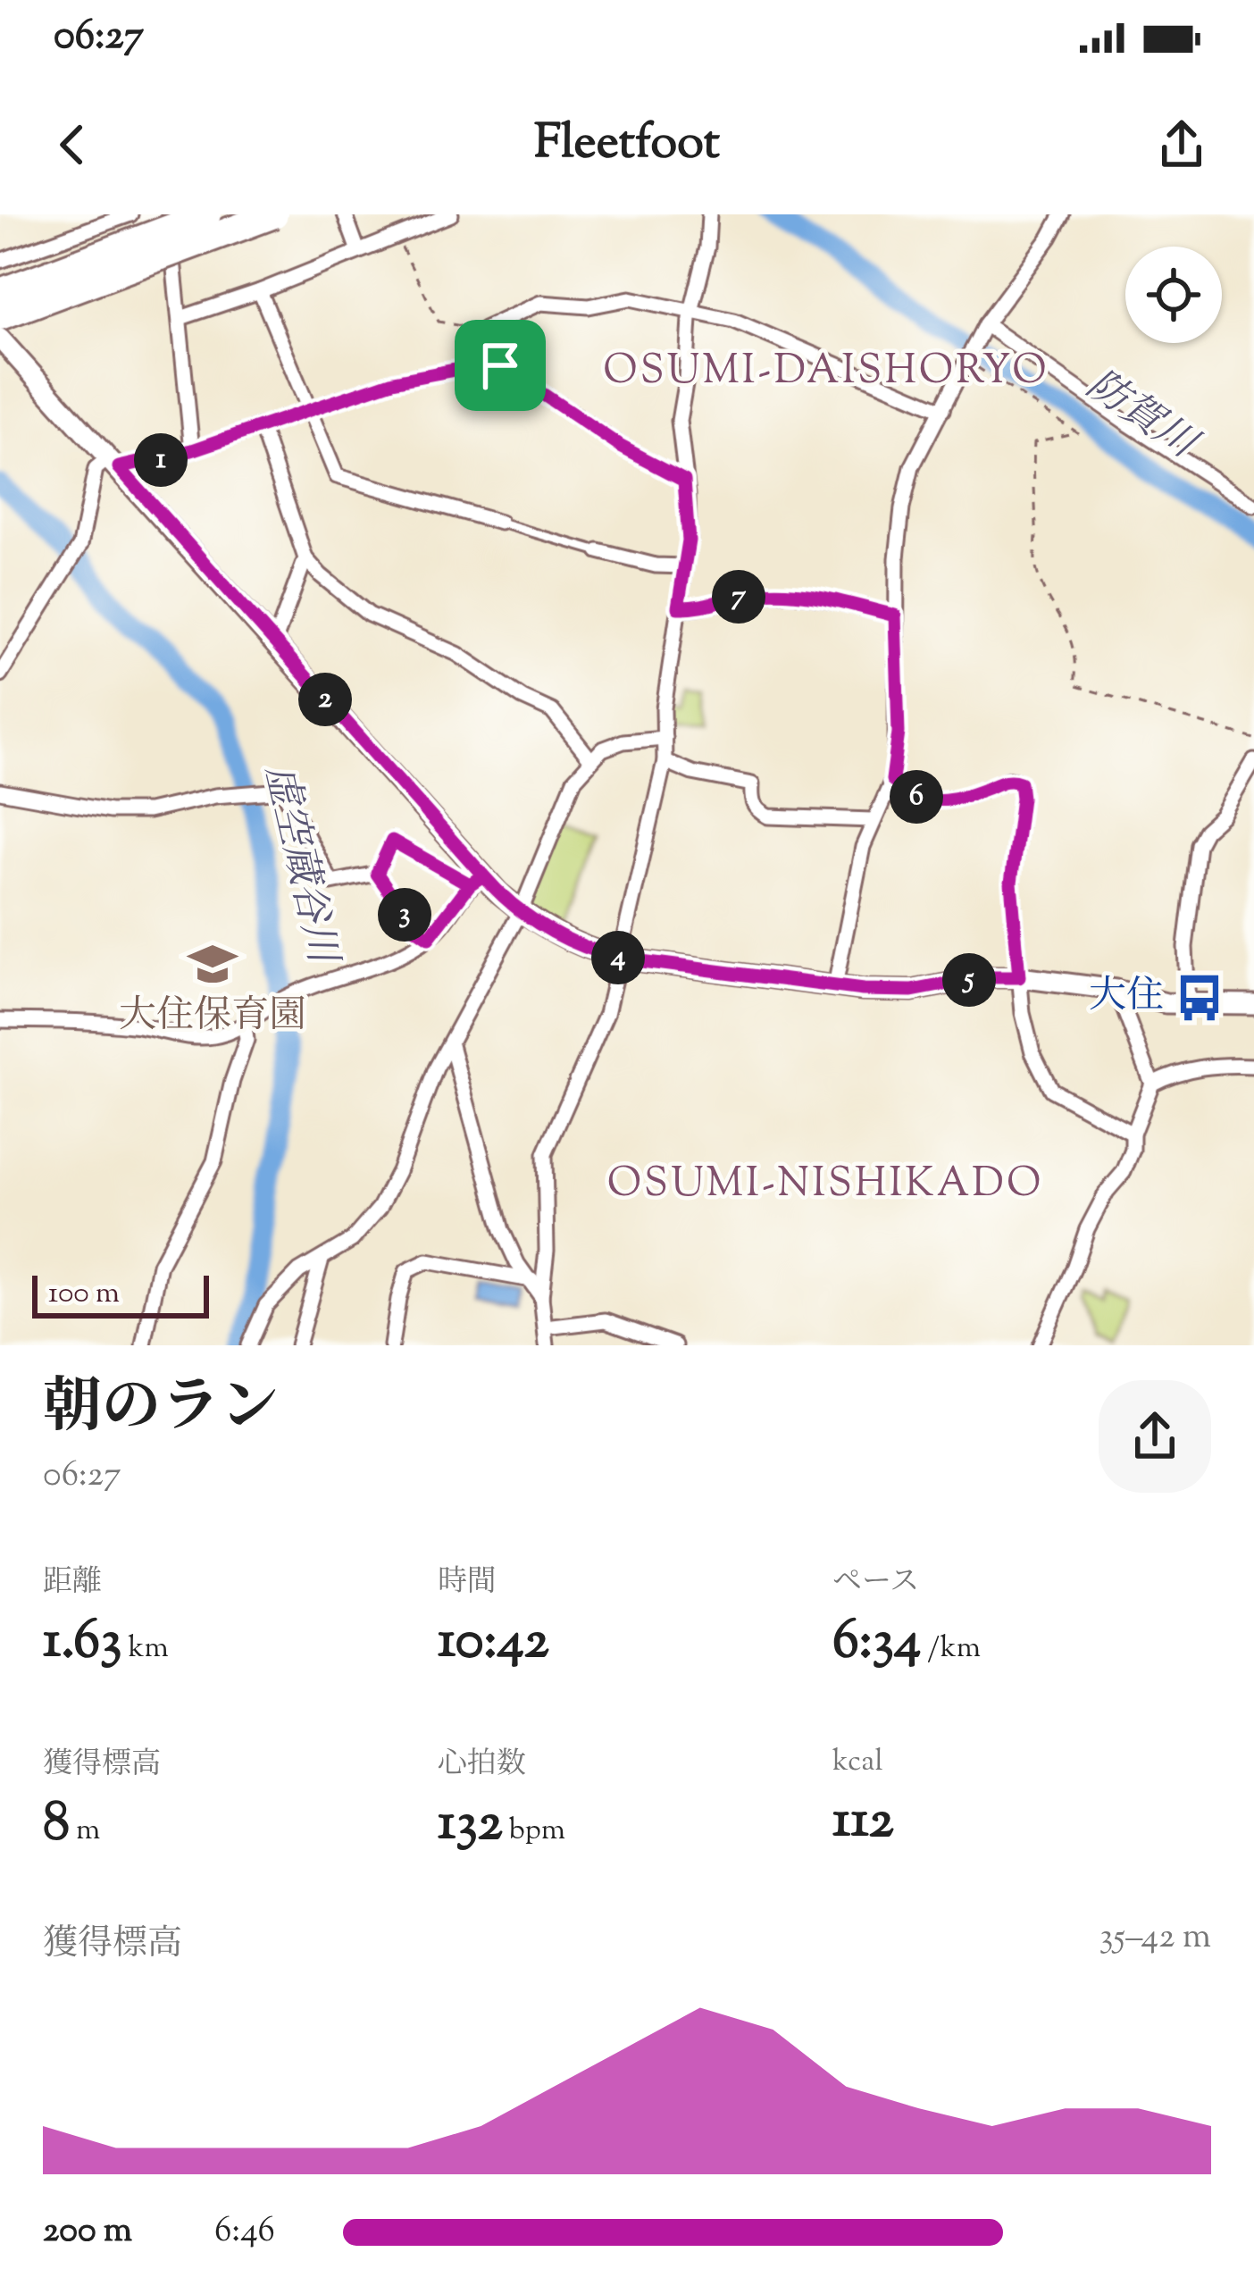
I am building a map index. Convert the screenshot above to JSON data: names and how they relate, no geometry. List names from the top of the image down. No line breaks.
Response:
{"districts":["OSUMI-DAISHORYO","OSUMI-NISHIKADO"],"water":["防賀川","虚空蔵谷川"],"places":{"school or university":["大住保育園"],"bus stop":["大住"]},"scale_bar":"100 m","page":{"status":"06:27","header":"Fleetfoot","pins":["1","7","2","6","3","4","5"],"scale":"100 m","heading":["朝のラン","06:27"],"stats":[["距離","1.63 km"],["時間","10:42"],["ペース","6:34 /km"],["獲得標高","8 m"],["心拍数","132 bpm"],["kcal","112"]],"chart":["獲得標高","35–42 m"],"list":[{"name":"200 m","note":"6:46"}]}}
